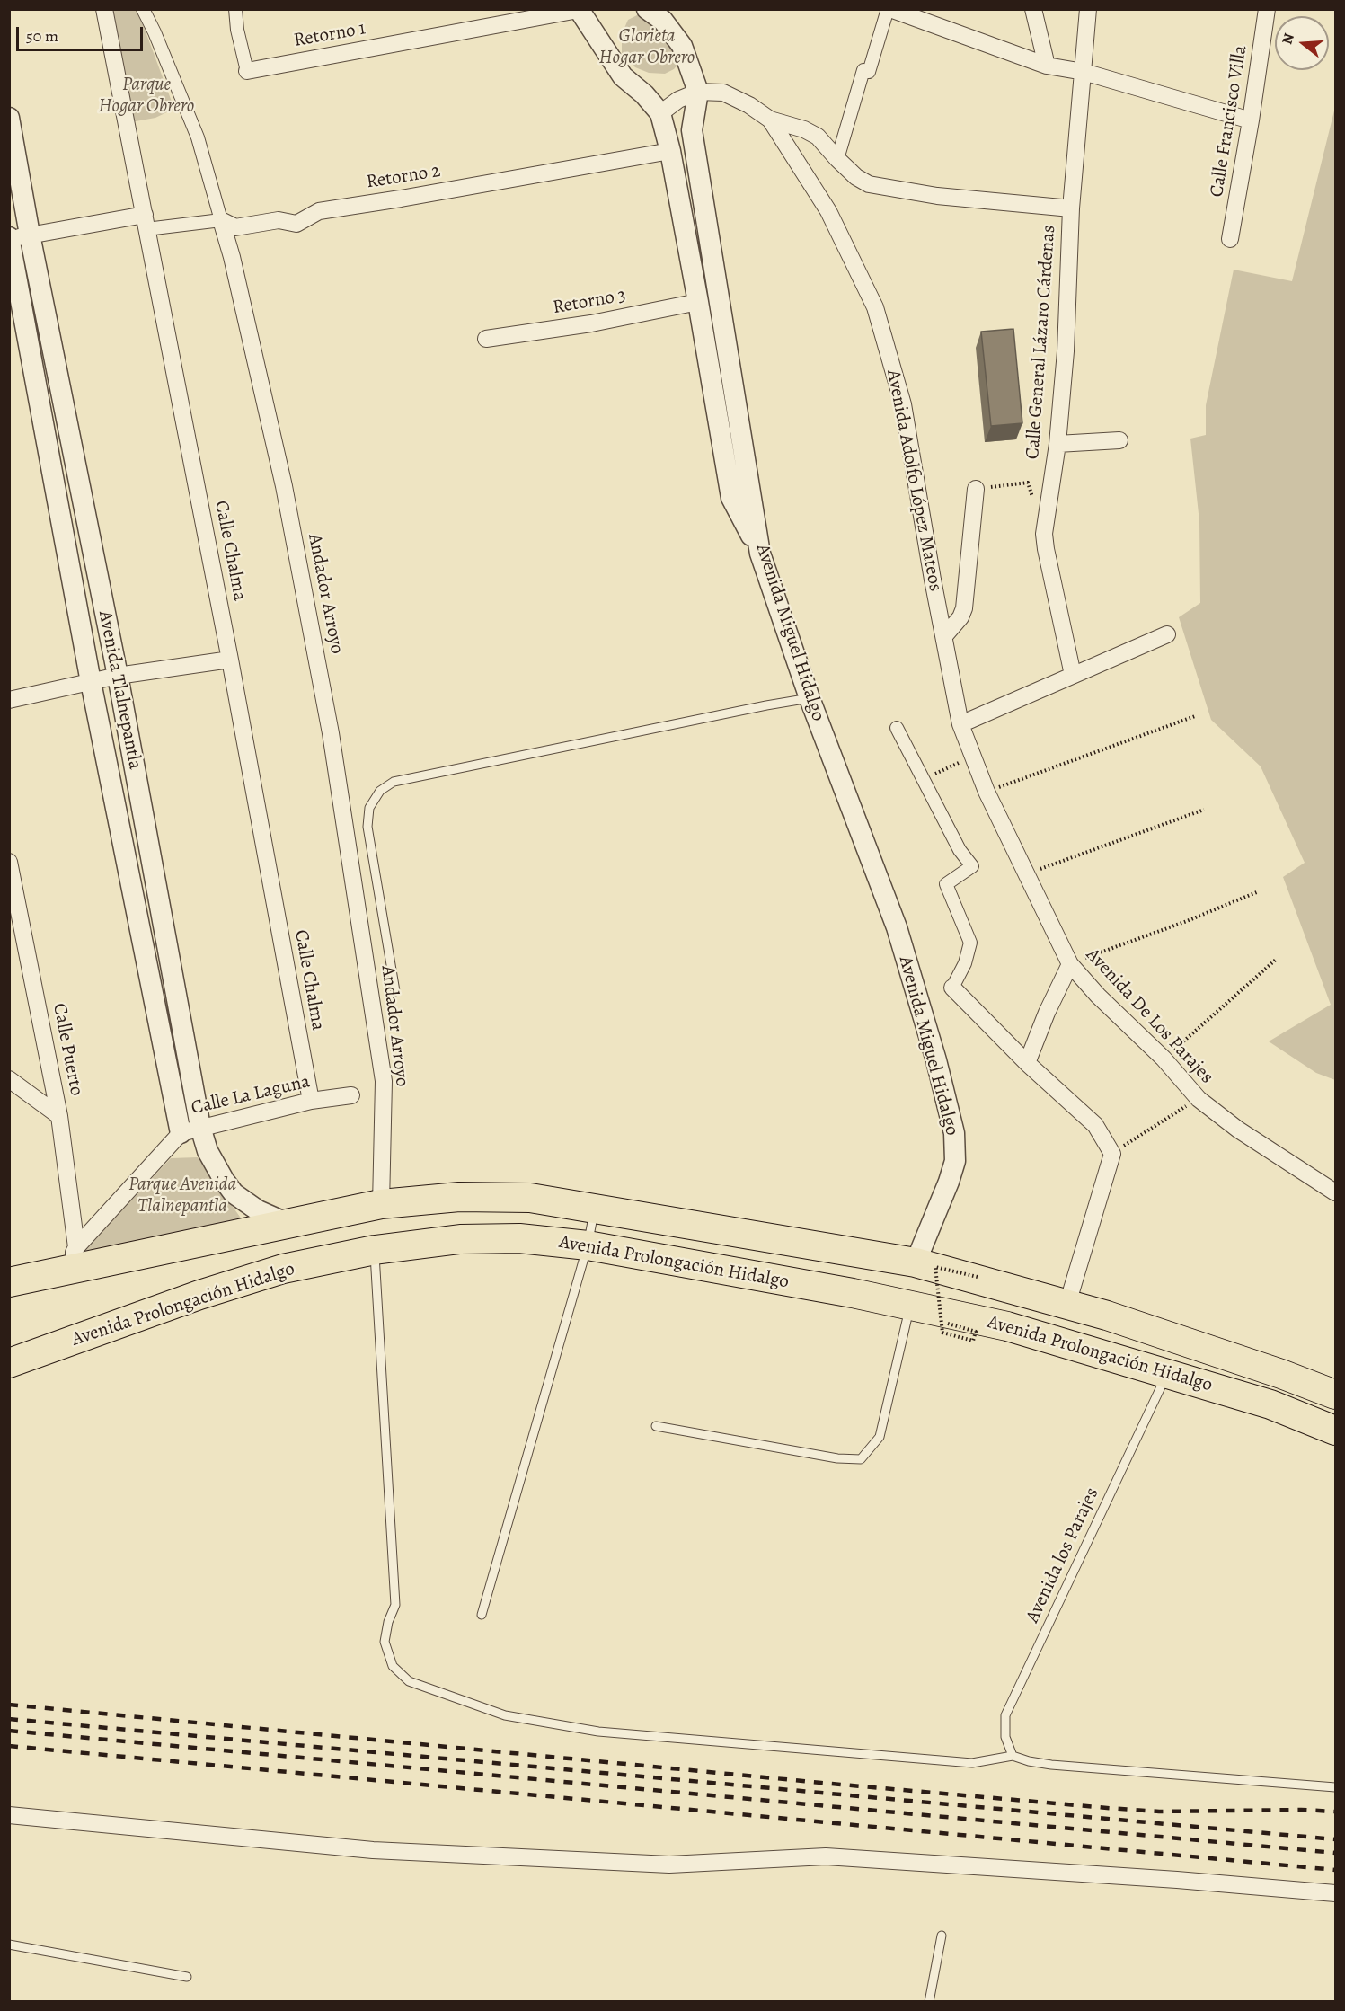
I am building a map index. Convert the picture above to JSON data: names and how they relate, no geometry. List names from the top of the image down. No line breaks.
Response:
{"streets":{"highway":["Avenida Prolongación Hidalgo"],"street":["Retorno 1","Calle Francisco Villa","Retorno 2","Retorno 3","Calle General Lázaro Cárdenas","Avenida Adolfo López Mateos","Calle Chalma","Andador Arroyo","Avenida Miguel Hidalgo","Avenida Tlalnepantla","Avenida De Los Parajes","Calle Puerto","Calle La Laguna"],"lane":["Avenida los Parajes"]},"crossings":[["Retorno 2","Calle Chalma"],["Retorno 2","Andador Arroyo"],["Avenida Adolfo López Mateos","Avenida Miguel Hidalgo"],["Avenida Adolfo López Mateos","Avenida De Los Parajes"],["Calle Chalma","Calle La Laguna"],["Andador Arroyo","Avenida Prolongación Hidalgo"],["Avenida Miguel Hidalgo","Avenida Prolongación Hidalgo"],["Avenida Tlalnepantla","Calle La Laguna"],["Avenida Tlalnepantla","Avenida Prolongación Hidalgo"],["Calle Puerto","Calle La Laguna"],["Calle La Laguna","Avenida Prolongación Hidalgo"],["Avenida Prolongación Hidalgo","Avenida los Parajes"]],"parks":["Glorieta Hogar Obrero","Parque Hogar Obrero","Parque Avenida Tlalnepantla"],"scale_bar":"50 m","north":"left"}
